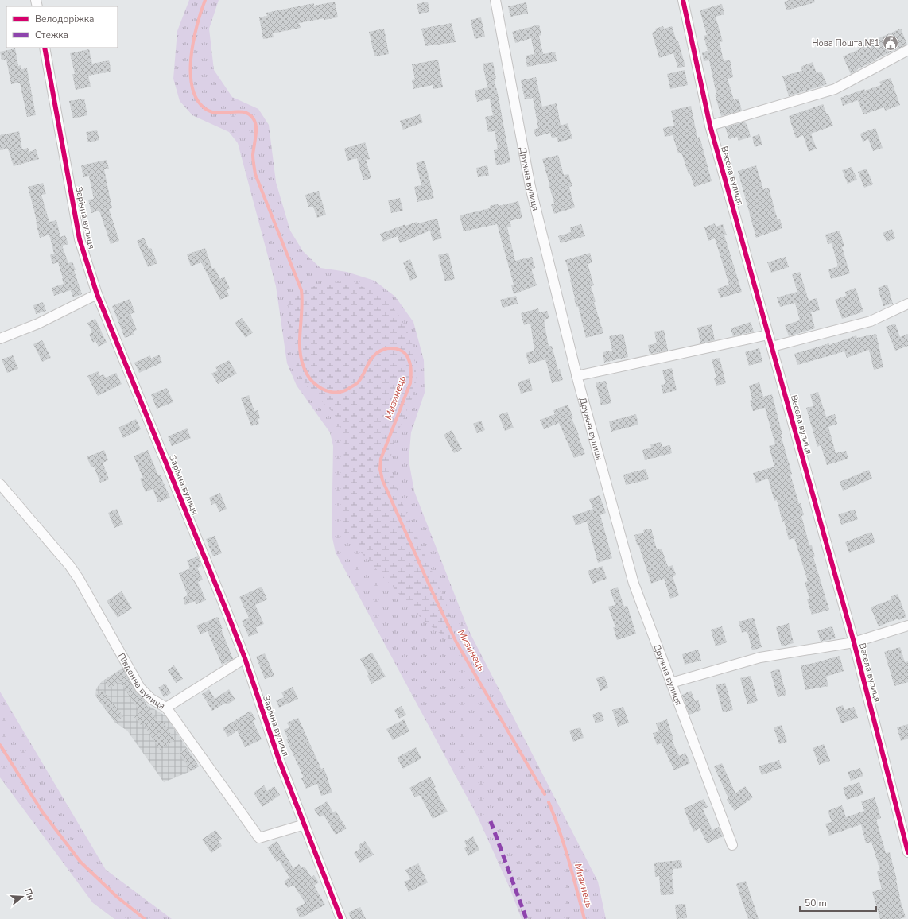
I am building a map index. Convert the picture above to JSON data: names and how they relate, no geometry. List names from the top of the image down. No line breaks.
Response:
{"streets":{"street":["Весела вулиця","Дружна вулиця","Зарічна вулиця","Південна вулиця"]},"crossings":[["Зарічна вулиця","Південна вулиця"]],"water":["Мизинець"],"places":{"public building":["Нова Пошта №1"]},"legend":["Велодоріжка","Стежка"],"scale_bar":"50 m","north":"right"}
